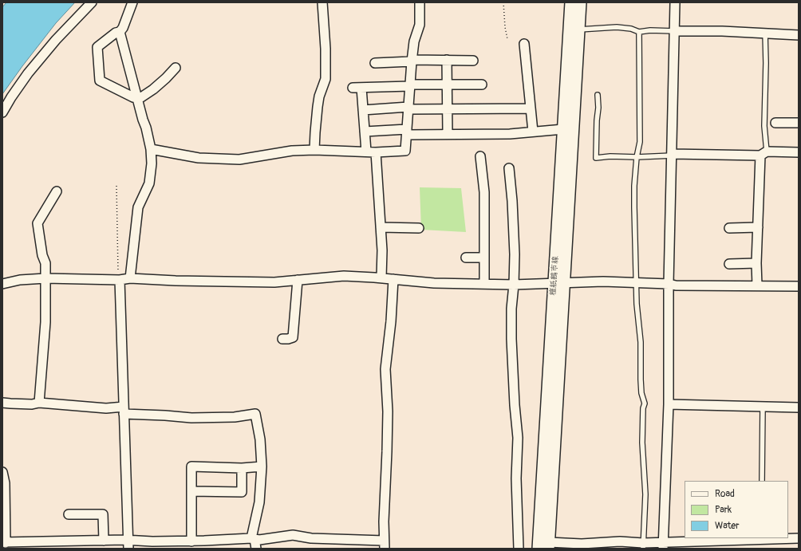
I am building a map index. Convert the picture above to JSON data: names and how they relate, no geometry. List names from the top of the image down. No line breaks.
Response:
{"streets":{"main road":["檀紙鶴市線"]},"legend":["Road","Park","Water"]}
